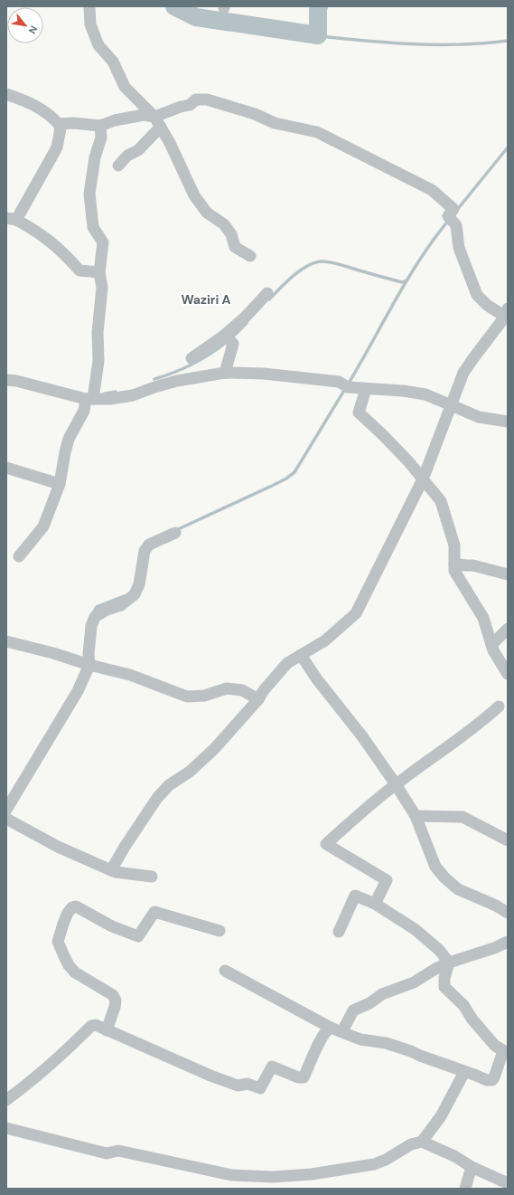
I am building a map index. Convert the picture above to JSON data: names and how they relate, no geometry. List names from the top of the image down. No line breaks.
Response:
{"districts":["Waziri A"],"north":"bottom right"}
